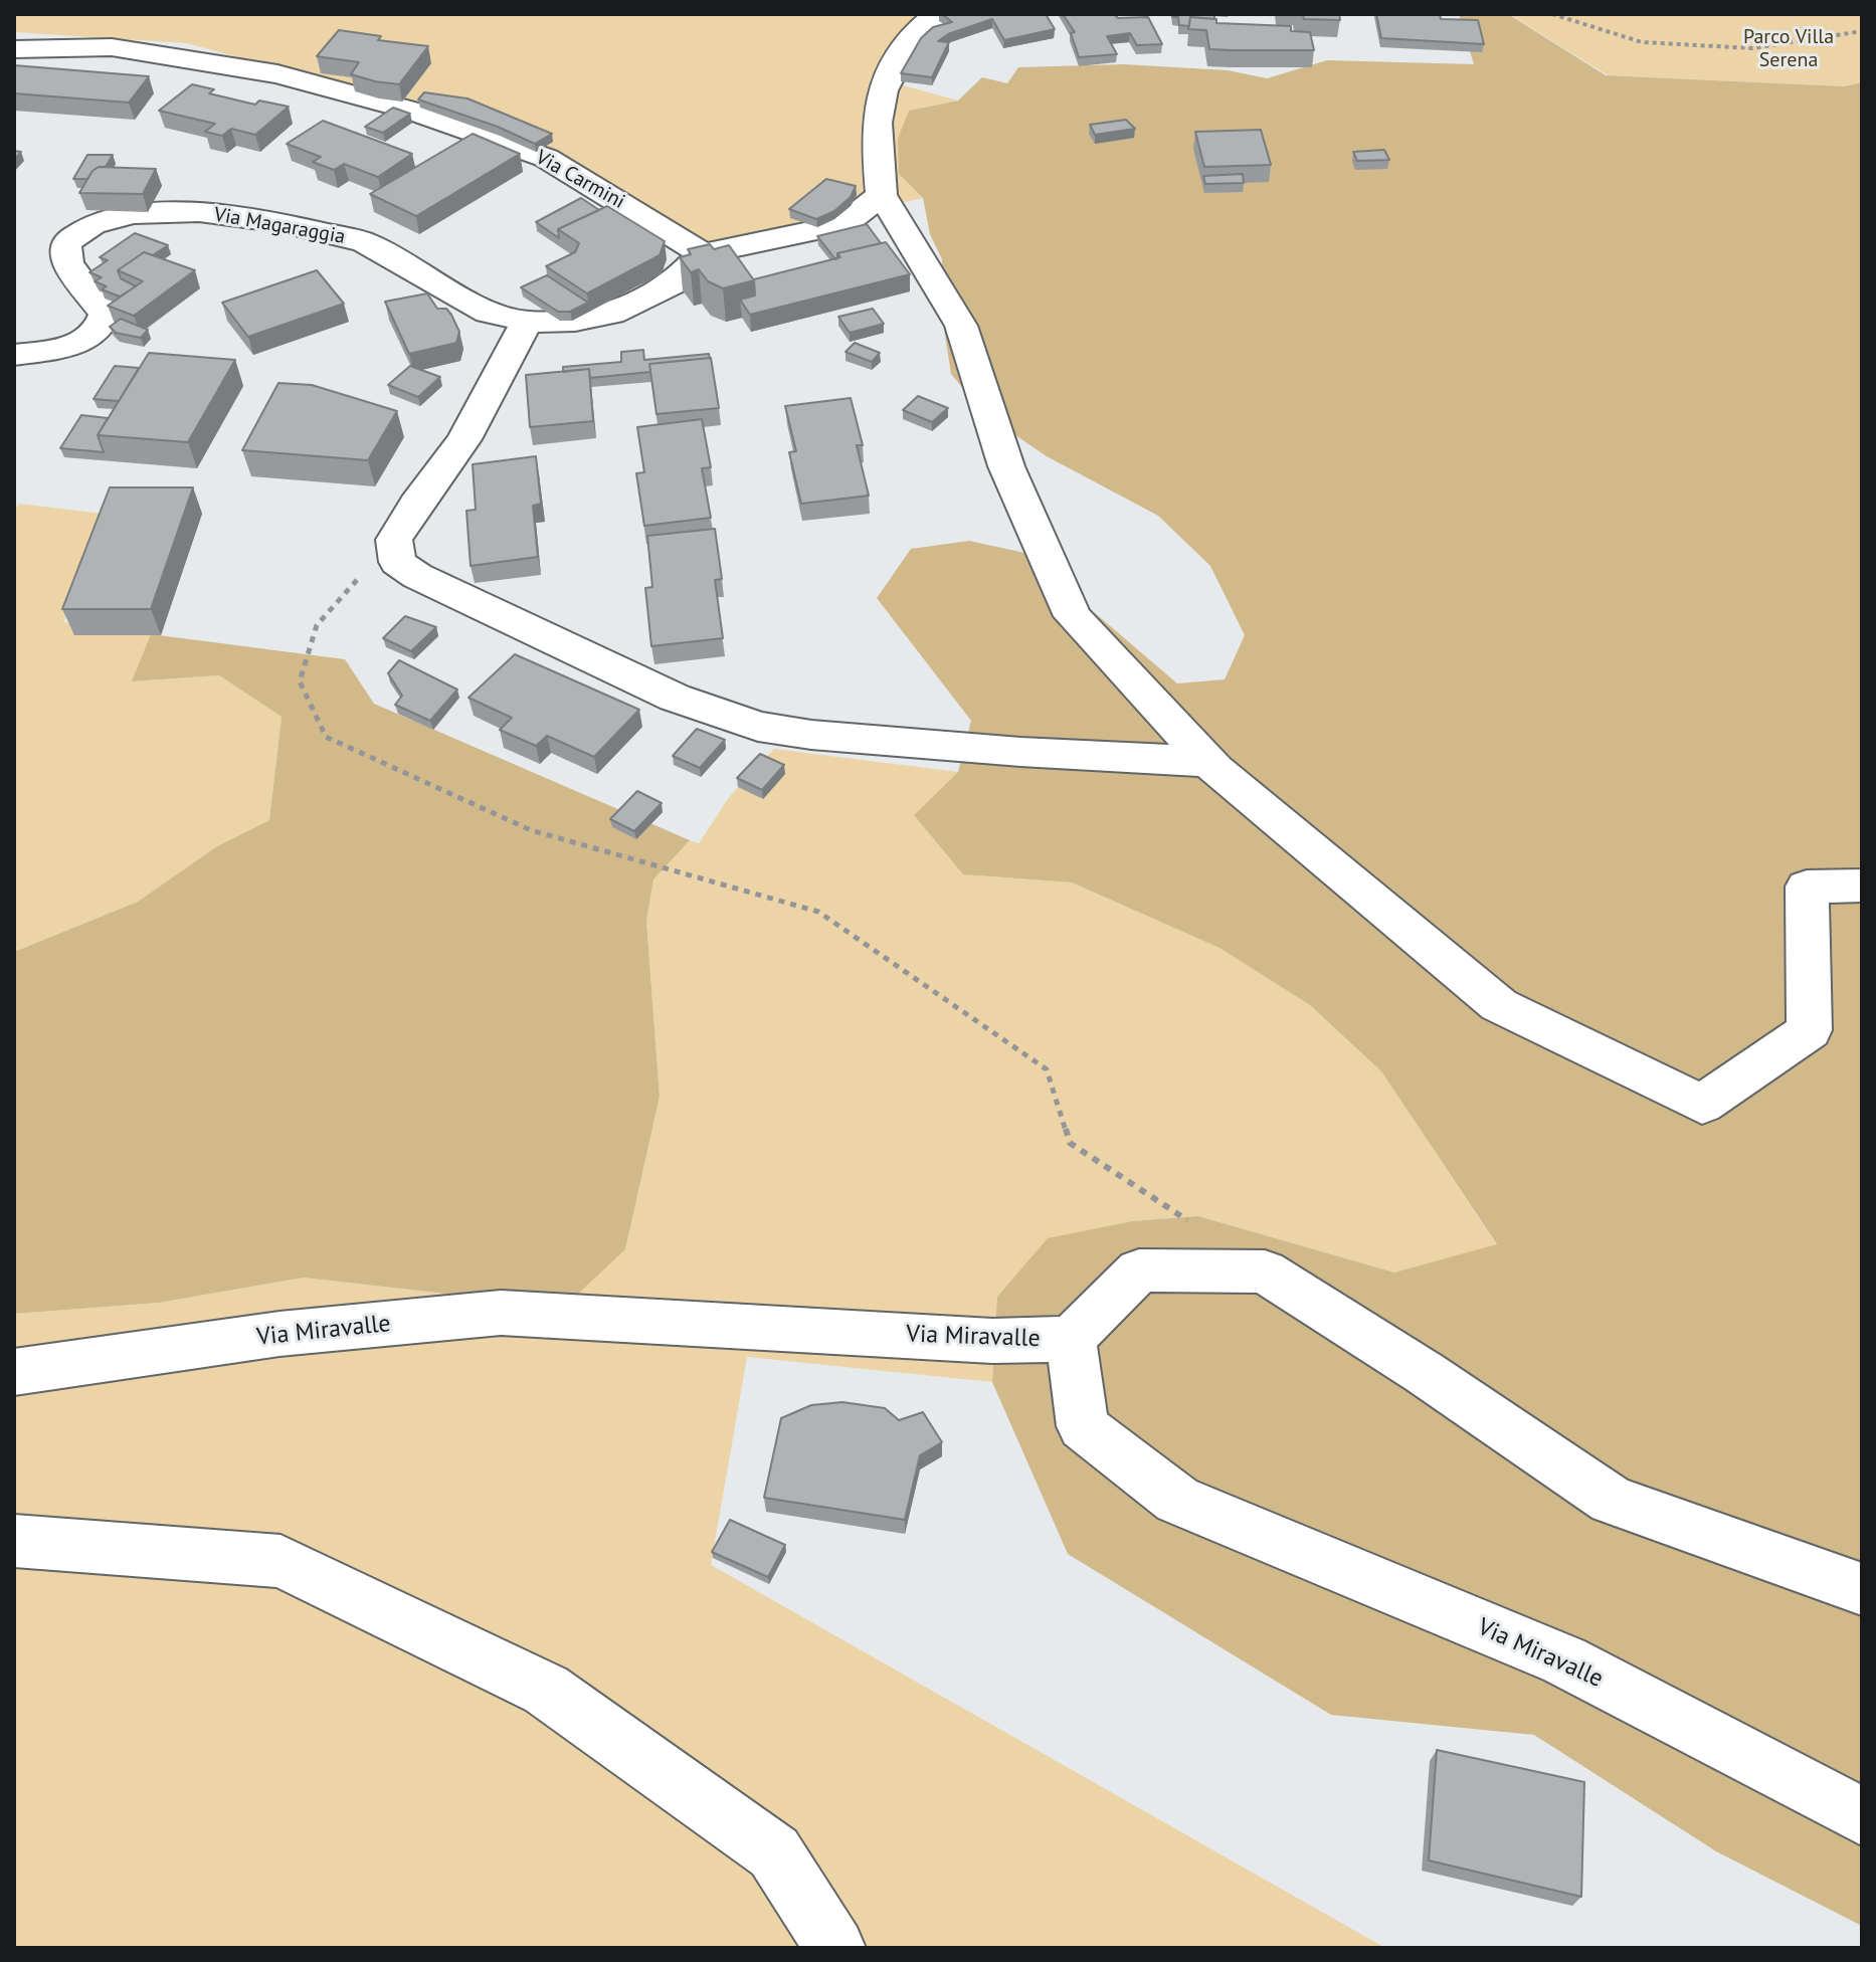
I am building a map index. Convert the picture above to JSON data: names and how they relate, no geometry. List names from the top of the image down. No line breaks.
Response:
{"streets":{"street":["Via Carmini","Via Magaraggia","Via Miravalle"]},"crossings":[["Via Carmini","Via Magaraggia"]],"parks":["Parco Villa Serena"]}
